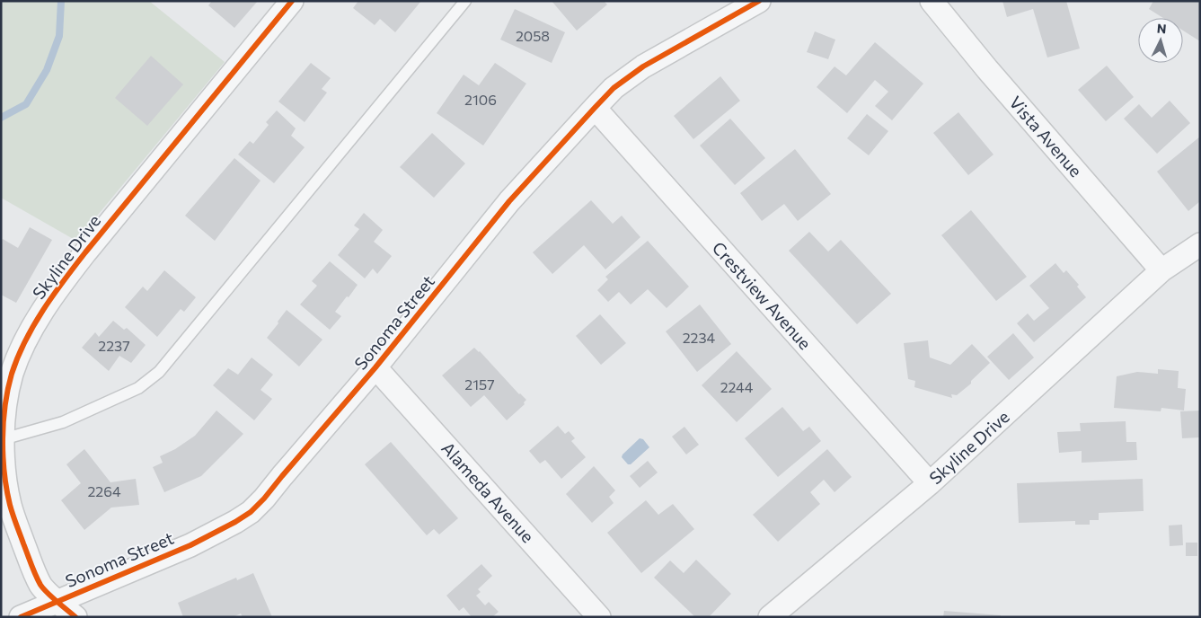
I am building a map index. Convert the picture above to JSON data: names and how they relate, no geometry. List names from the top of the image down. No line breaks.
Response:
{"streets":{"street":["Vista Avenue","Skyline Drive","Crestview Avenue","Sonoma Street","Alameda Avenue"]},"crossings":[["Vista Avenue","Skyline Drive"],["Skyline Drive","Crestview Avenue"],["Skyline Drive","Sonoma Street"],["Crestview Avenue","Sonoma Street"],["Sonoma Street","Alameda Avenue"]],"house_numbers":["2058","2106","2234","2237","2157","2244","2264"],"north":"top"}
